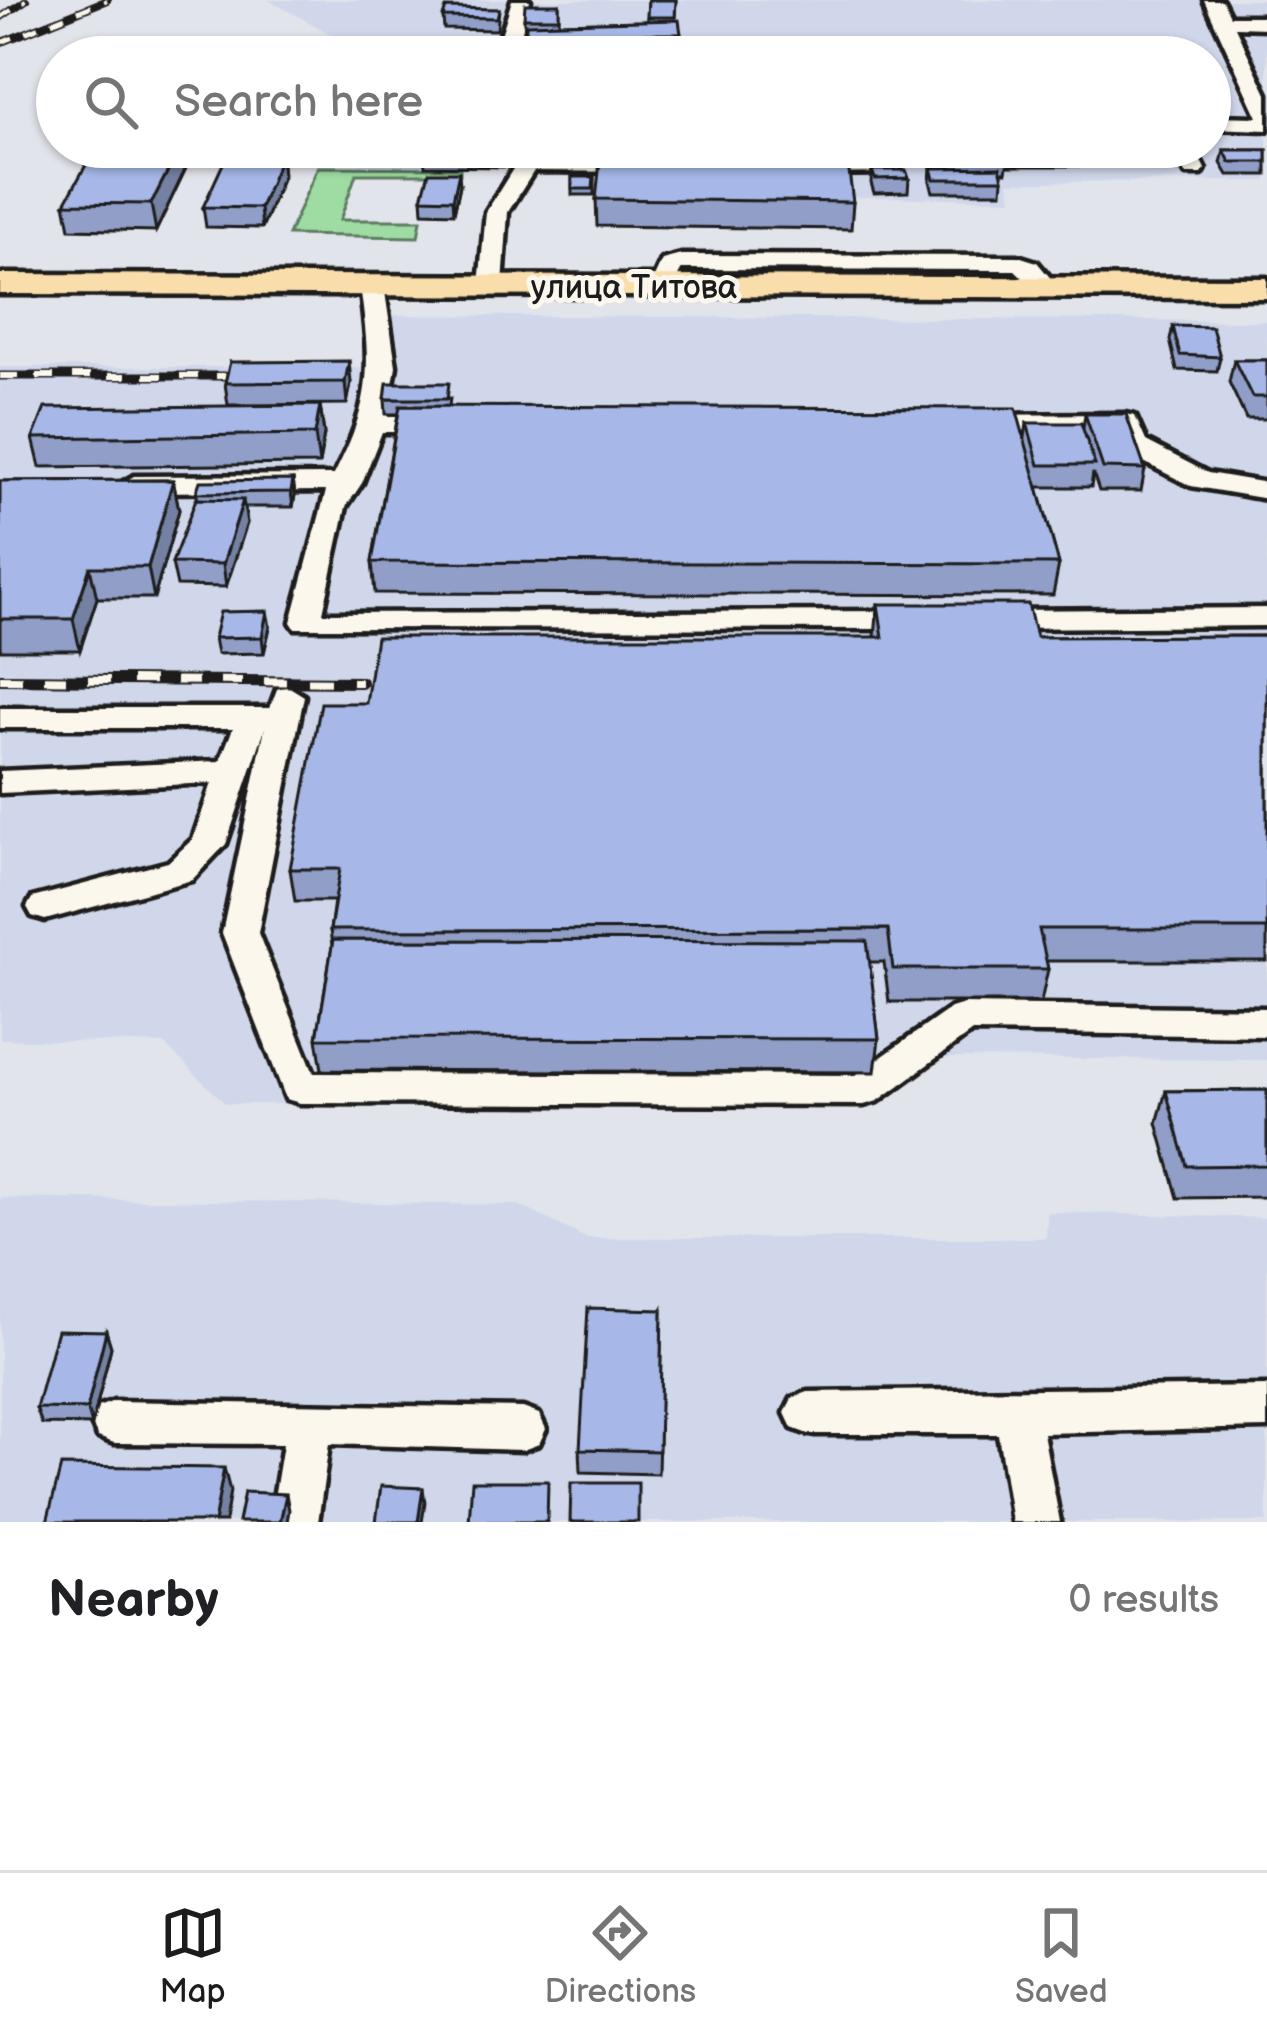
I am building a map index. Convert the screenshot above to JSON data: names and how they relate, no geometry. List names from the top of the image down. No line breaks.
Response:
{"streets":{"main road":["улица Титова"]},"page":{"search":"Search here","heading":["Nearby","0 results"],"nav":["Map","Directions","Saved"]}}
